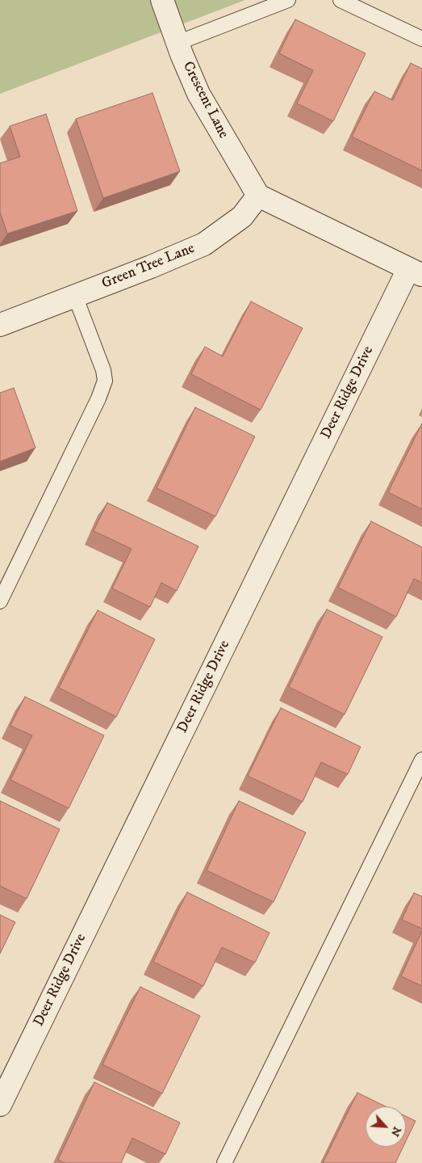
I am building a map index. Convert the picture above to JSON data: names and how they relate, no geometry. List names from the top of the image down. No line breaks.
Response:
{"streets":{"street":["Crescent Lane","Green Tree Lane","Deer Ridge Drive"]},"crossings":[["Crescent Lane","Green Tree Lane"]],"north":"bottom right"}
